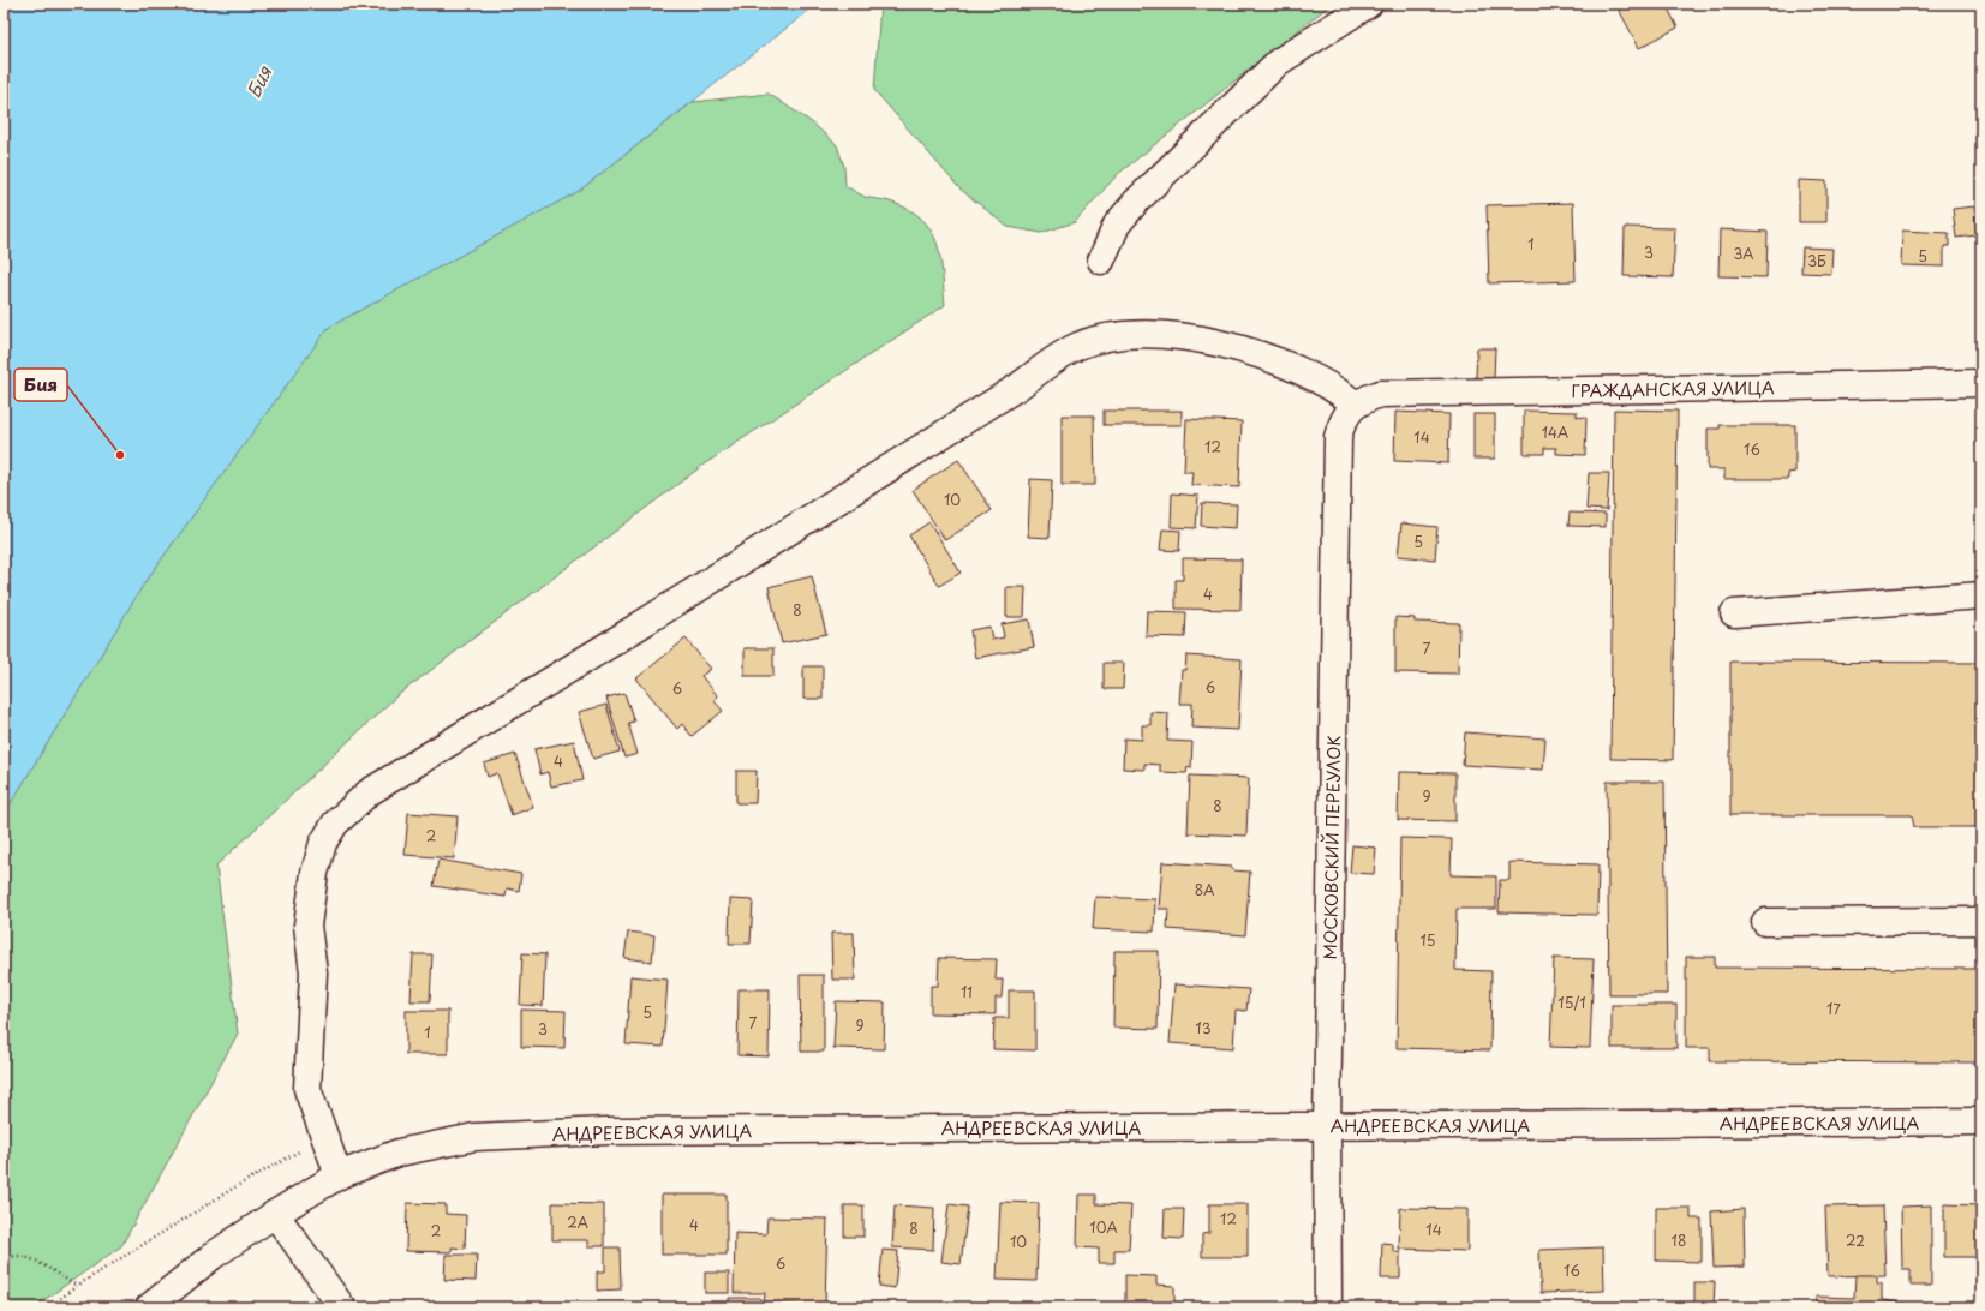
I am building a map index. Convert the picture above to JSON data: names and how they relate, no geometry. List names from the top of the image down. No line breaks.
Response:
{"streets":{"street":["ГРАЖДАНСКАЯ УЛИЦА","МОСКОВСКИЙ ПЕРЕУЛОК","АНДРЕЕВСКАЯ УЛИЦА"]},"crossings":[["ГРАЖДАНСКАЯ УЛИЦА","МОСКОВСКИЙ ПЕРЕУЛОК"],["МОСКОВСКИЙ ПЕРЕУЛОК","АНДРЕЕВСКАЯ УЛИЦА"]],"water":["Бия"],"places":["Бия"],"house_numbers":["1","3","3А","5","3Б","14А","14","12","16","10","5","4","8","7","6","6","4","9","8","2","8А","15","11","15/1","17","5","7","9","13","3","1","12","2А","4","10А","8","14","2","18","22","10","6","16"]}
